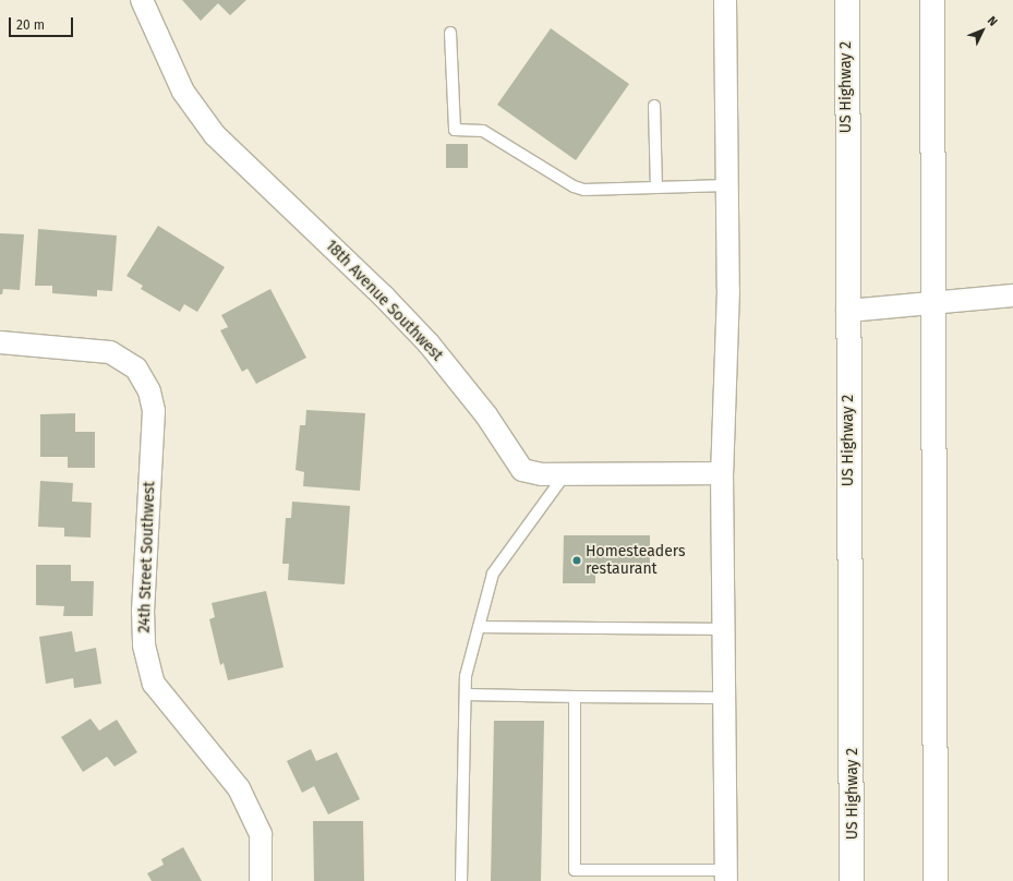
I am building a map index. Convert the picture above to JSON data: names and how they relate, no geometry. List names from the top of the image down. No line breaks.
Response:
{"streets":{"highway":["US Highway 2"],"street":["18th Avenue Southwest","24th Street Southwest"]},"places":["Homesteaders restaurant"],"scale_bar":"20 m","north":"top right"}
